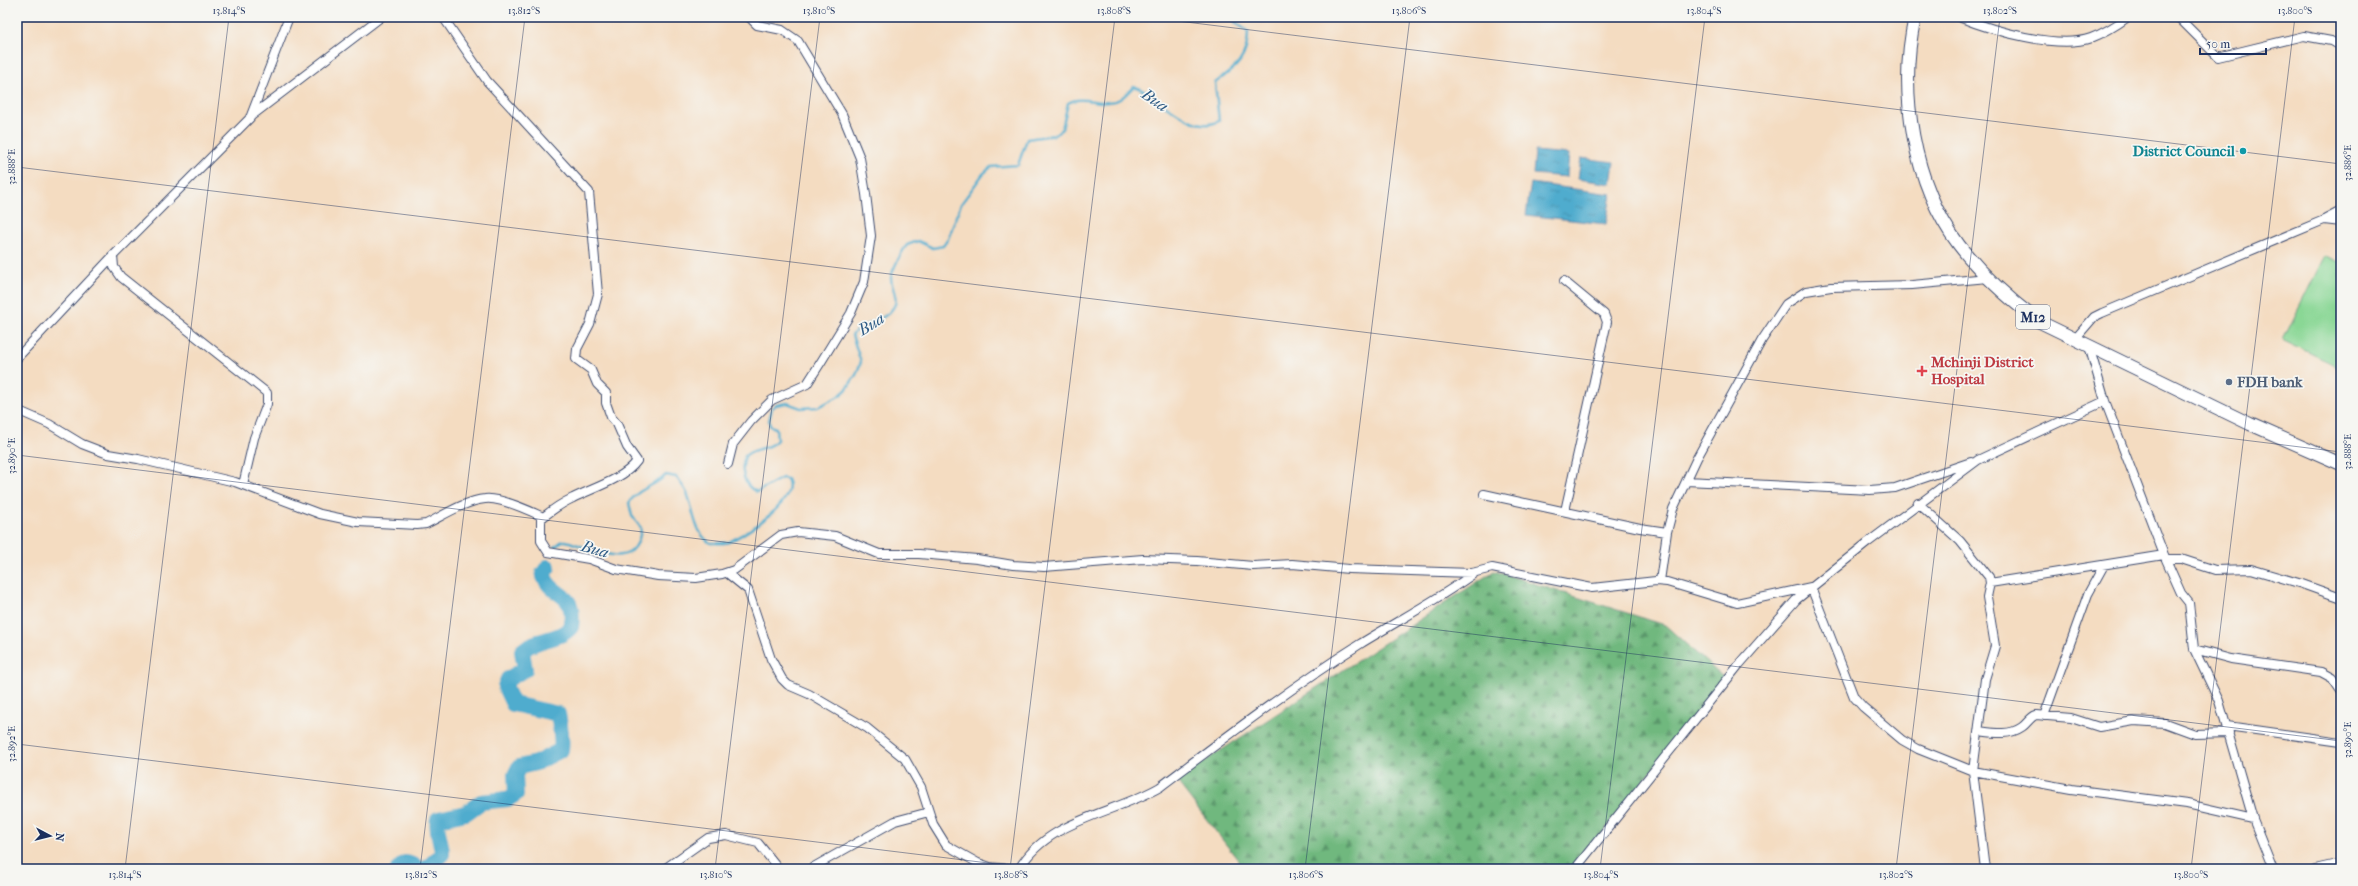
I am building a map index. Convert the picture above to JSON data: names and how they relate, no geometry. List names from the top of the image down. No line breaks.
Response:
{"streets":{"highway":["M12"]},"water":["Bua"],"places":{"other":["District Council","FDH bank"],"health":["Mchinji District Hospital"]},"scale_bar":"50 m","north":"right","coordinates":["13.814°S","13.812°S","13.810°S","13.808°S","13.806°S","13.804°S","13.802°S","13.800°S","32.886°E","32.888°E","32.890°E","32.892°E"]}
